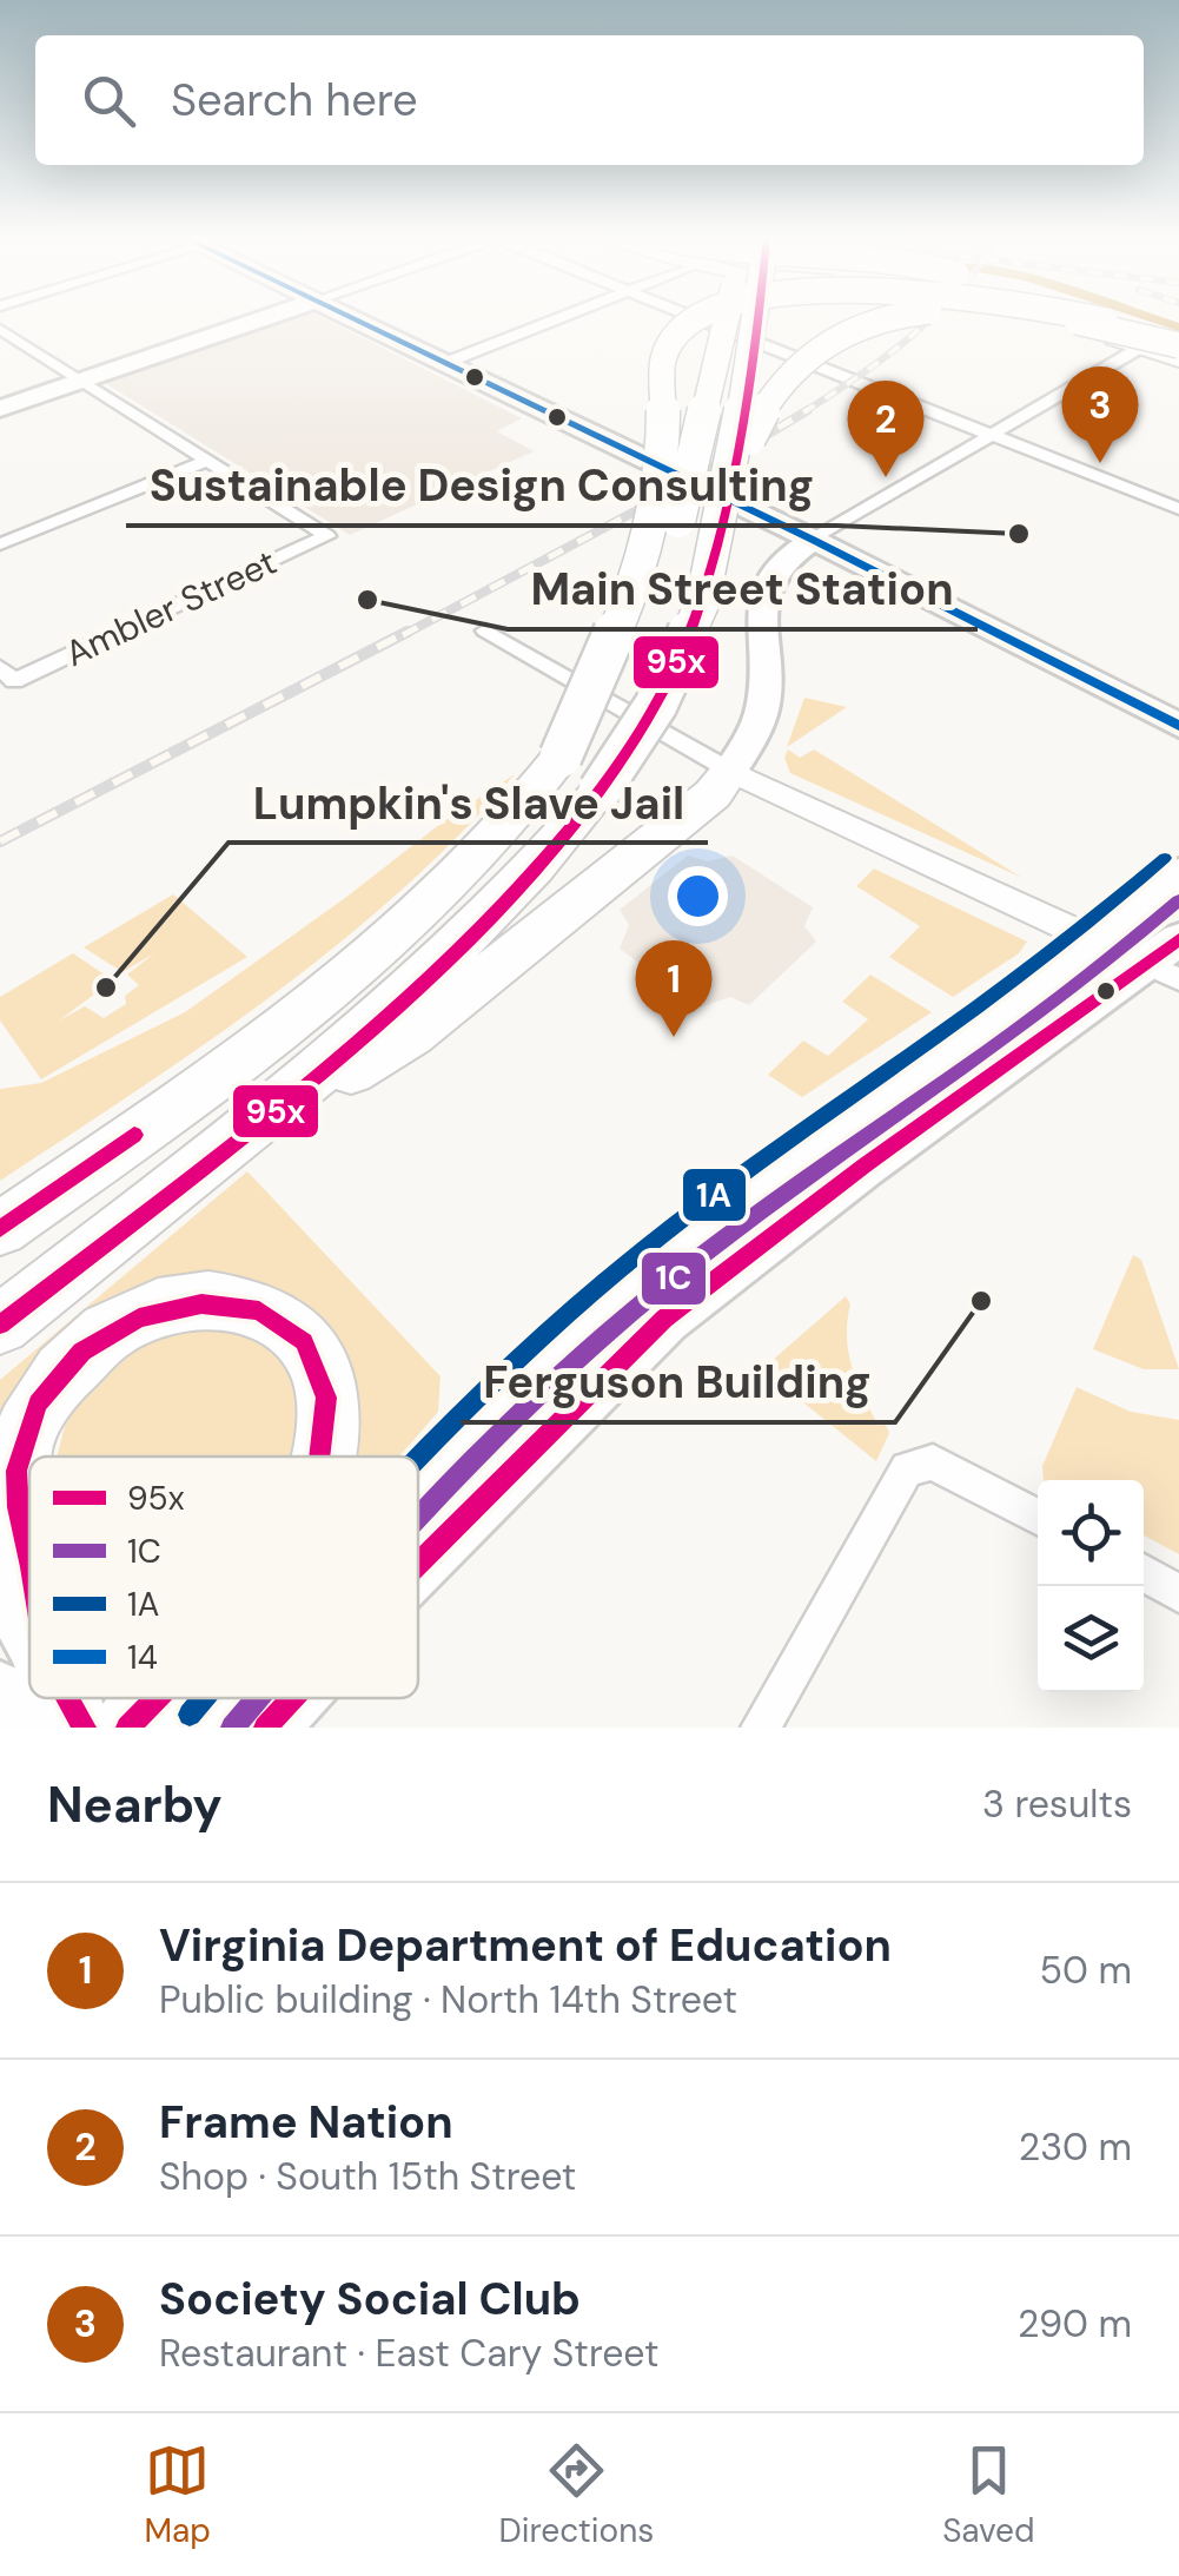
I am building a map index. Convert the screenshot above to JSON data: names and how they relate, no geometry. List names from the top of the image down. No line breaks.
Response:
{"streets":{"street":["Ambler Street"]},"places":["Sustainable Design Consulting","Main Street Station","Lumpkin's Slave Jail","Ferguson Building"],"lines":["transit line 95x","transit line 14","transit line 1A","transit line 1C"],"legend":["95x","1C","1A","14"],"page":{"search":"Search here","pins":["3","2","1"],"heading":["Nearby","3 results"],"list":[{"mark":"1","name":"Virginia Department of Education","note":"Public building · North 14th Street","value":"50 m"},{"mark":"2","name":"Frame Nation","note":"Shop · South 15th Street","value":"230 m"},{"mark":"3","name":"Society Social Club","note":"Restaurant · East Cary Street","value":"290 m"}],"nav":["Map","Directions","Saved"]}}
